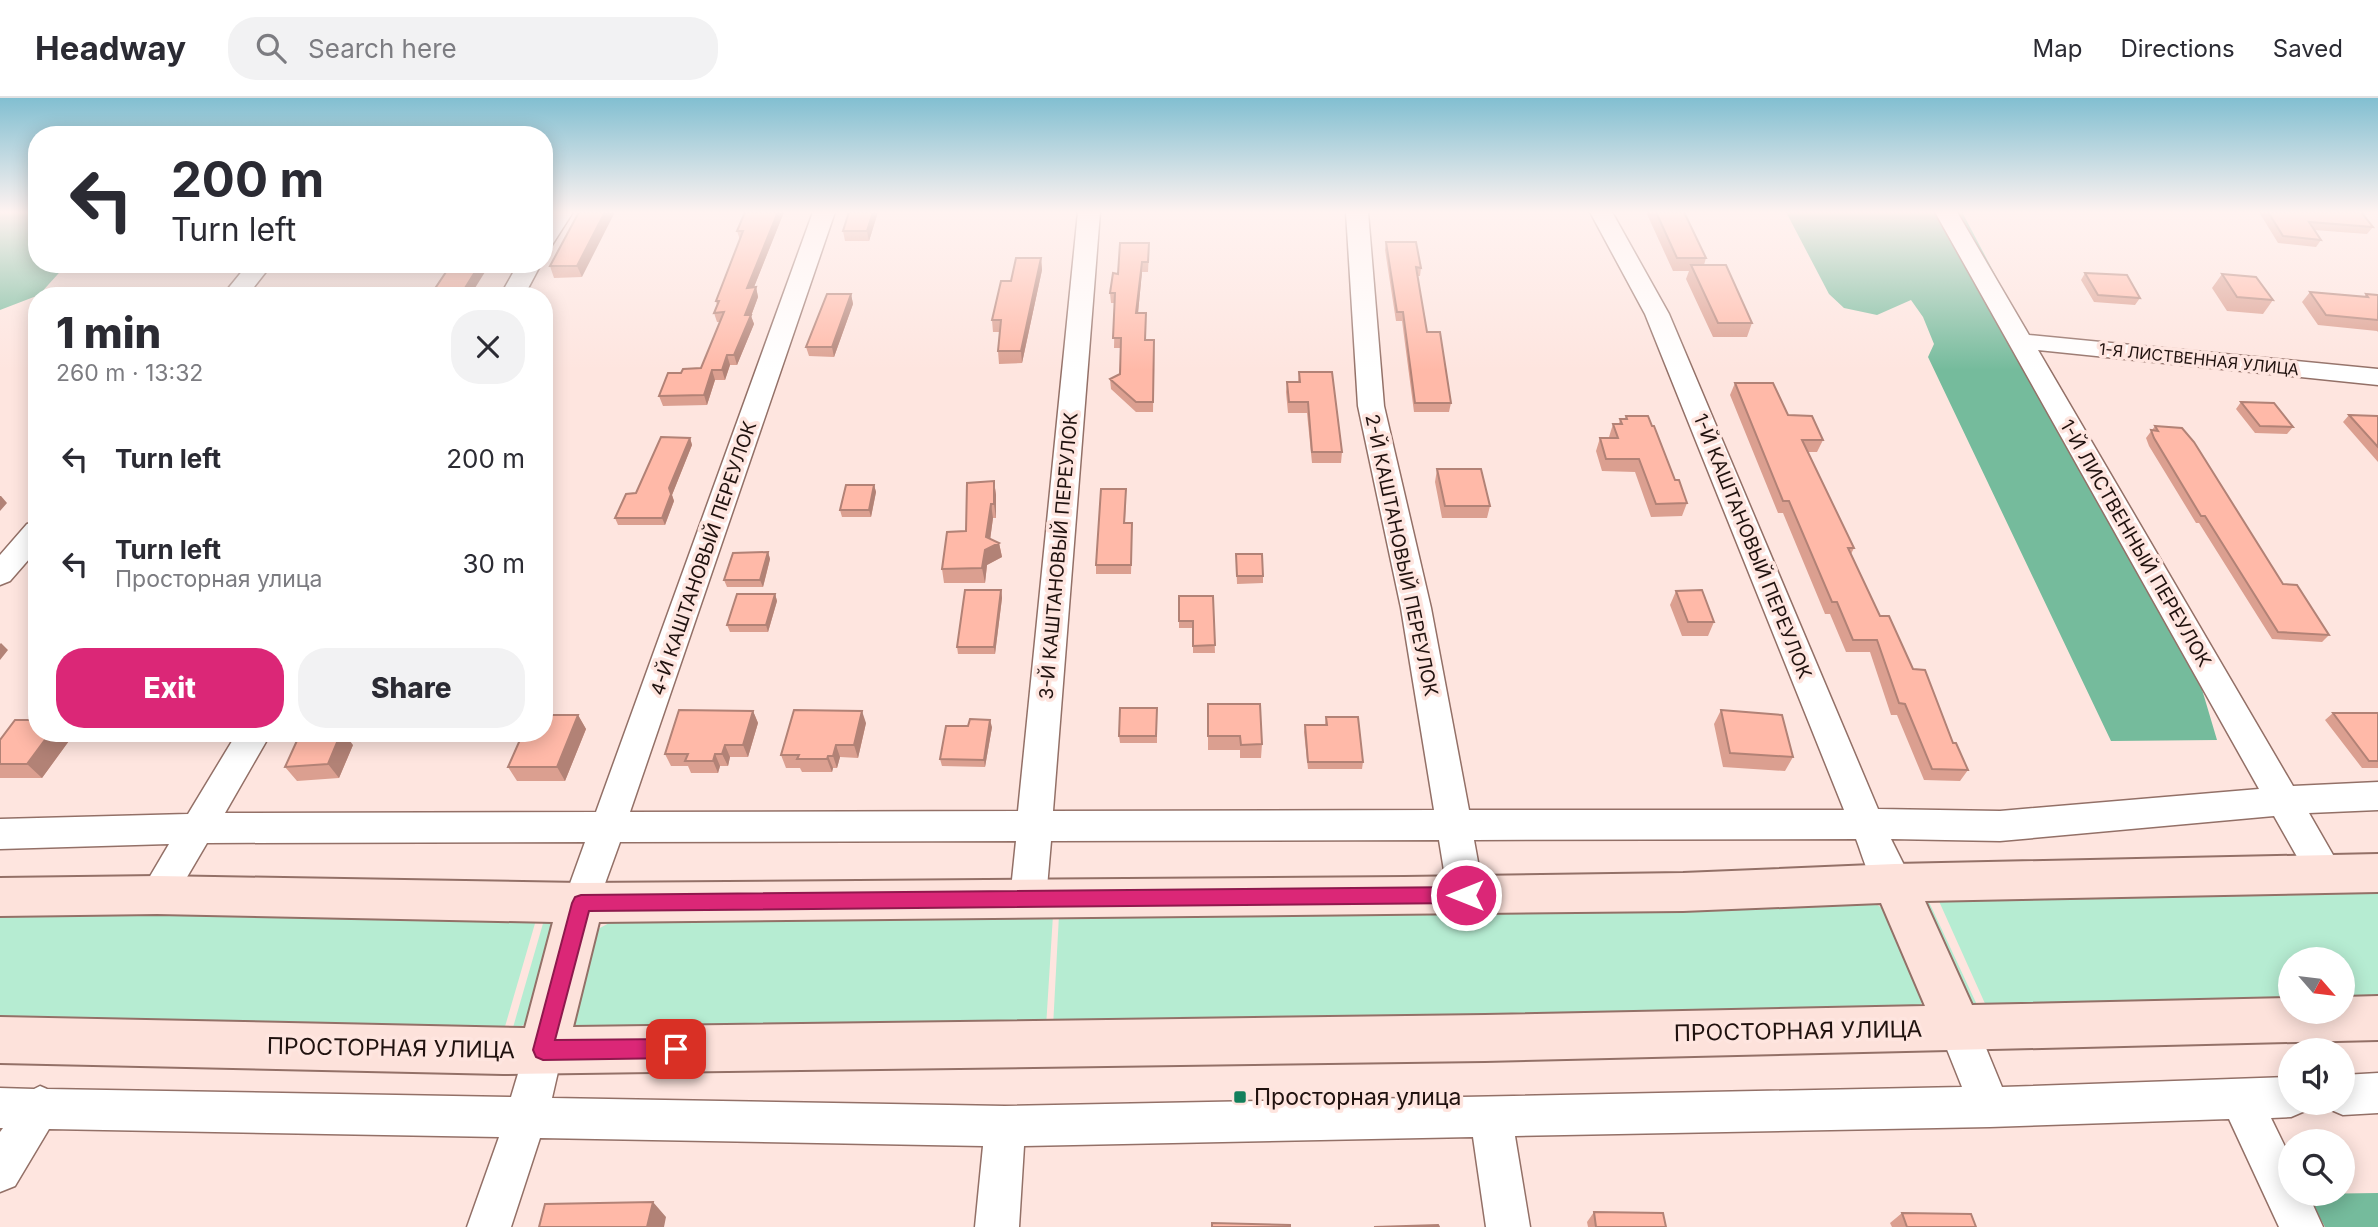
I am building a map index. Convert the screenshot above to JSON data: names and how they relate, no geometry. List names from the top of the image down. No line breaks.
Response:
{"streets":{"main road":["ПРОСТОРНАЯ УЛИЦА"],"street":["1-Я ЛИСТВЕННАЯ УЛИЦА","1-Й ЛИСТВЕННЫЙ ПЕРЕУЛОК","1-Й КАШТАНОВЫЙ ПЕРЕУЛОК","2-Й КАШТАНОВЫЙ ПЕРЕУЛОК","3-Й КАШТАНОВЫЙ ПЕРЕУЛОК","4-Й КАШТАНОВЫЙ ПЕРЕУЛОК"]},"crossings":[["1-Я ЛИСТВЕННАЯ УЛИЦА","1-Й ЛИСТВЕННЫЙ ПЕРЕУЛОК"]],"places":{"transit":["Просторная улица"]},"north":"bottom right","page":{"header":"Headway","search":"Search here","nav":["Map","Directions","Saved"],"turn":["200 m","Turn left"],"heading":["1 min","260 m · 13:32"],"list":[{"name":"Turn left","value":"200 m"},{"name":"Turn left","note":"Просторная улица","value":"30 m"}],"buttons":["Exit","Share"]}}
